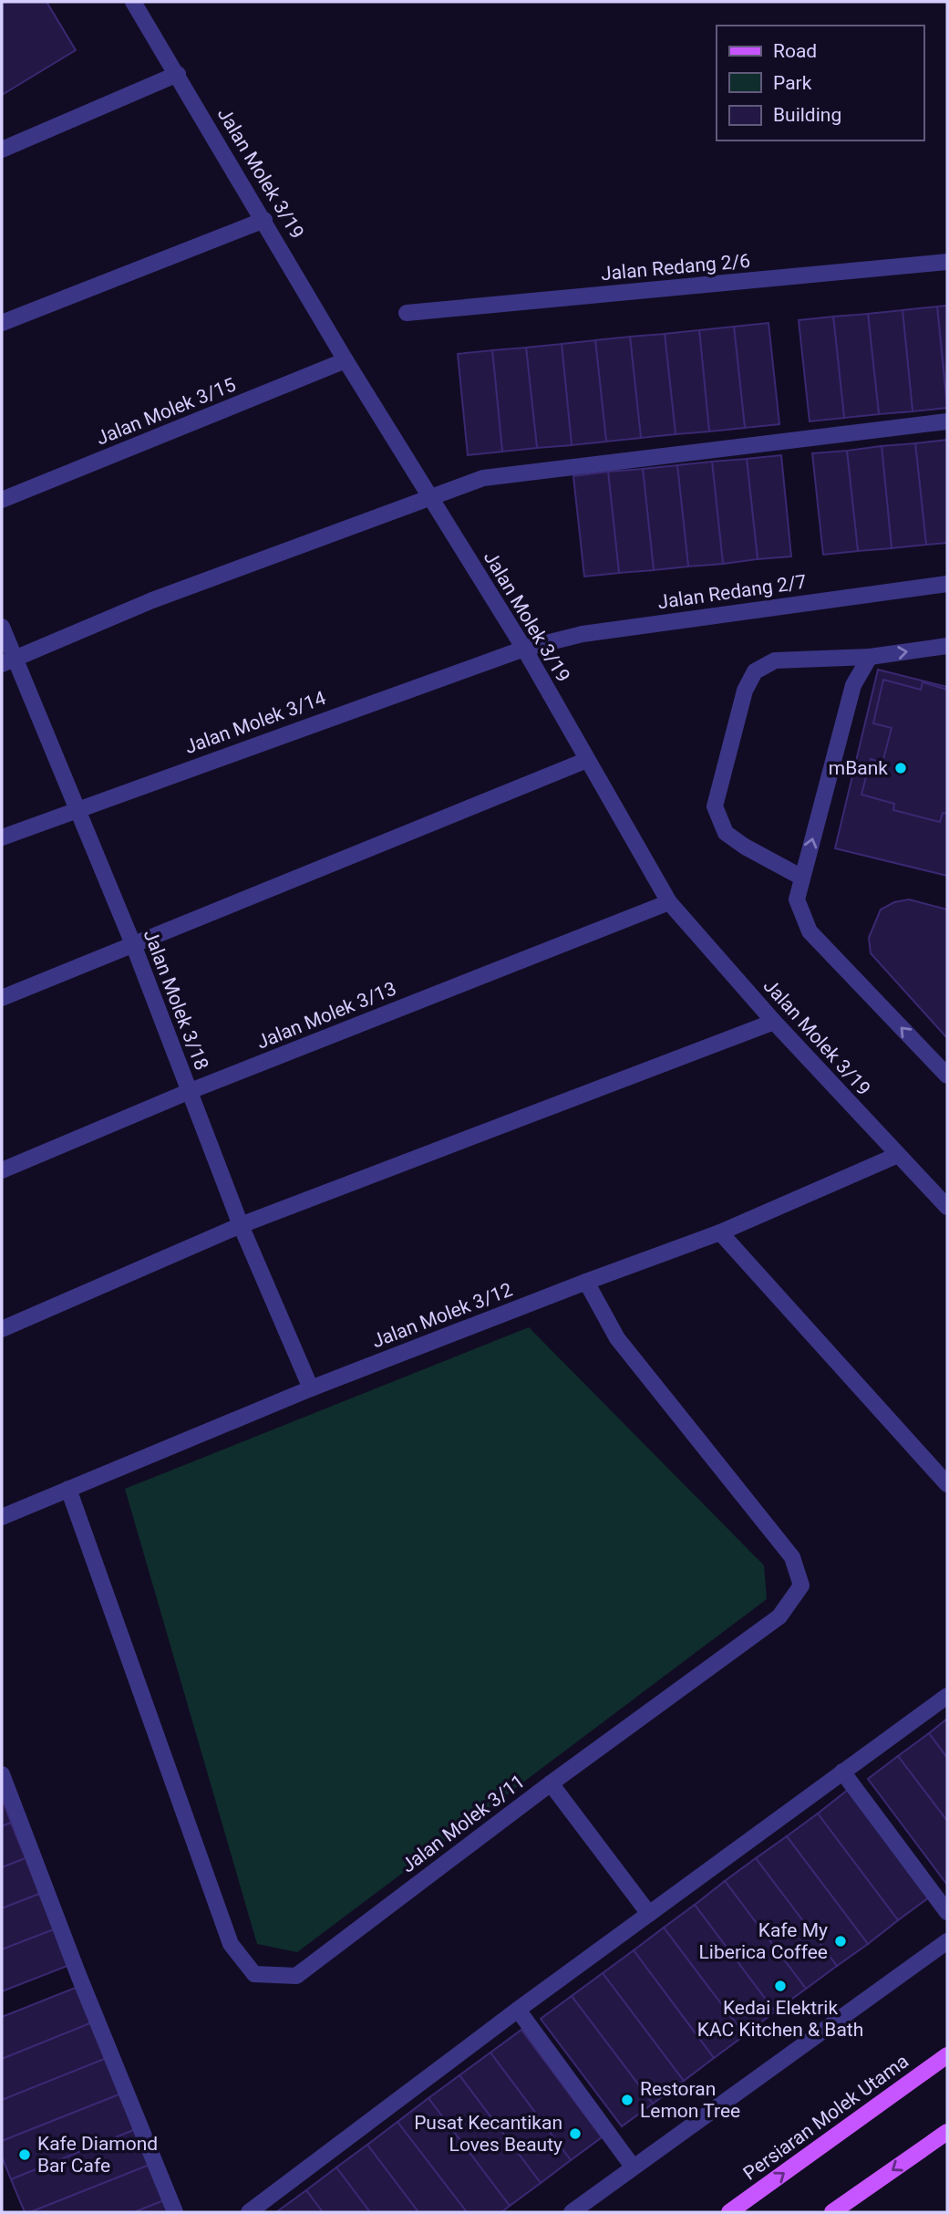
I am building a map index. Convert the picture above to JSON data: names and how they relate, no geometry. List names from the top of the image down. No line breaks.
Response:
{"streets":{"main road":["Persiaran Molek Utama"],"street":["Jalan Molek 3/19","Jalan Redang 2/6","Jalan Molek 3/15","Jalan Redang 2/7","Jalan Molek 3/14","Jalan Molek 3/18","Jalan Molek 3/13","Jalan Molek 3/12","Jalan Molek 3/11"]},"crossings":[["Jalan Molek 3/19","Jalan Molek 3/15"],["Jalan Molek 3/19","Jalan Redang 2/7"],["Jalan Molek 3/19","Jalan Molek 3/14"],["Jalan Molek 3/19","Jalan Molek 3/13"],["Jalan Molek 3/19","Jalan Molek 3/12"],["Jalan Redang 2/7","Jalan Molek 3/14"],["Jalan Molek 3/14","Jalan Molek 3/18"],["Jalan Molek 3/18","Jalan Molek 3/13"],["Jalan Molek 3/18","Jalan Molek 3/12"],["Jalan Molek 3/12","Jalan Molek 3/11"]],"places":["mBank","Kafe My Liberica Coffee","Kedai Elektrik KAC Kitchen & Bath","Restoran Lemon Tree","Pusat Kecantikan Loves Beauty","Kafe Diamond Bar Cafe"],"legend":["Road","Park","Building"]}
